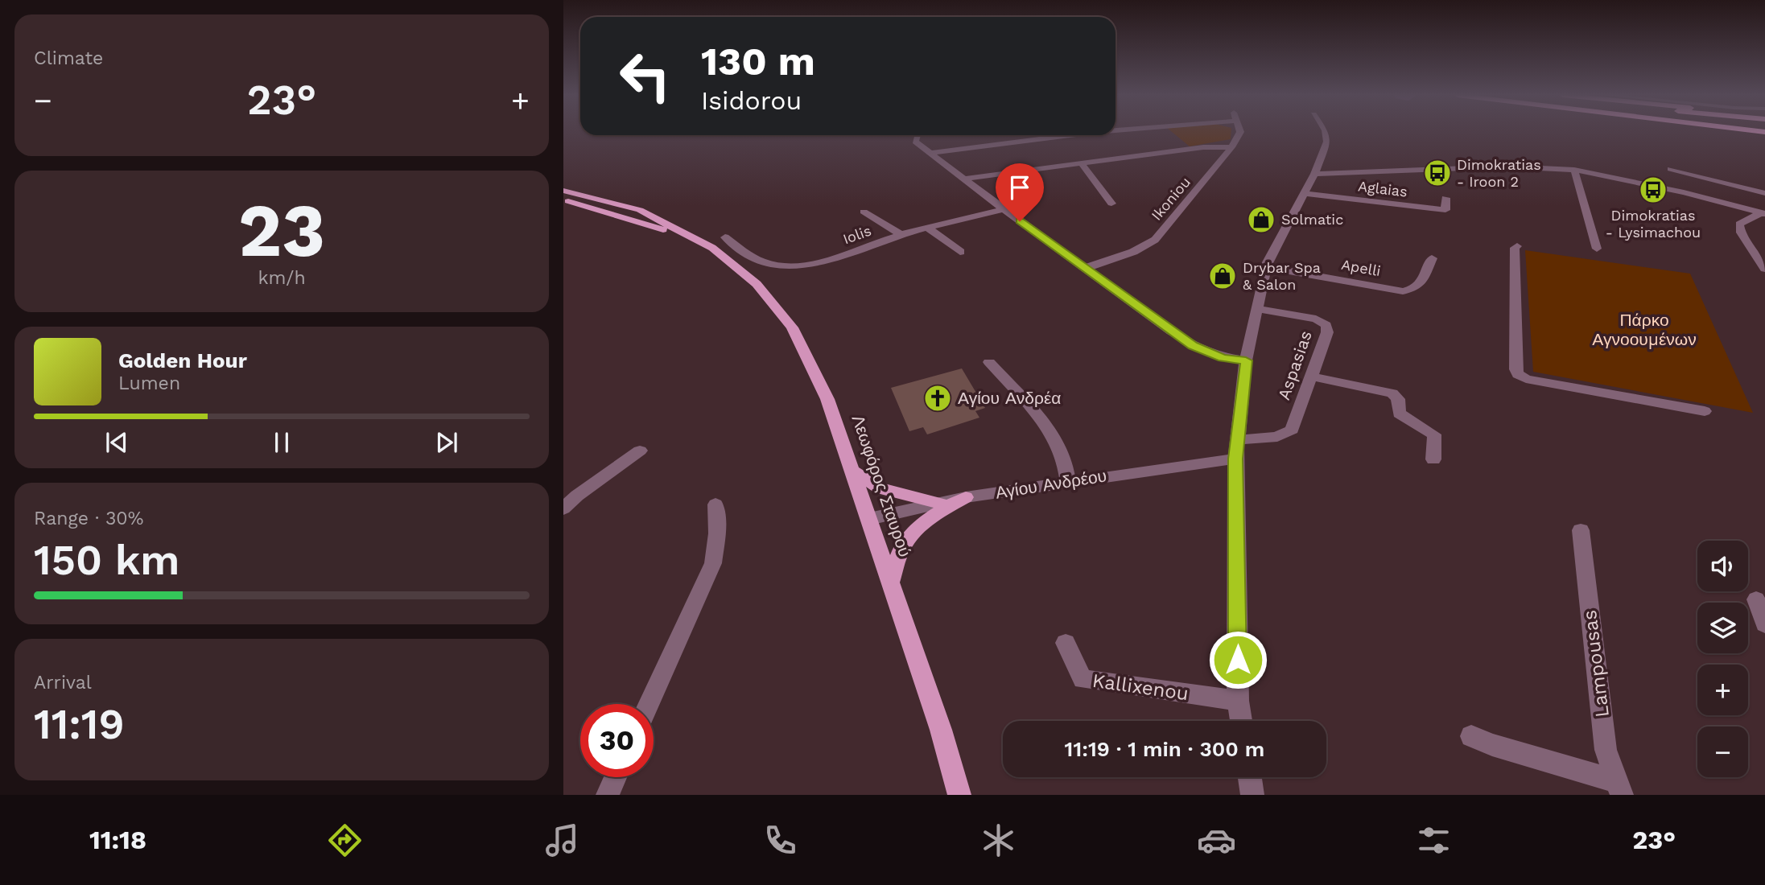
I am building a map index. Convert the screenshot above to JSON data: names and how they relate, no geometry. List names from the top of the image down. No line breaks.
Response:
{"streets":{"main road":["Λεωφόρος Σταυρού"],"street":["Aglaias","Ikoniou","Iolis","Apelli","Aspasias","Αγίου Ανδρέου","Lampousas","Kallixenou"]},"crossings":[["Aspasias","Αγίου Ανδρέου"],["Αγίου Ανδρέου","Λεωφόρος Σταυρού"]],"parks":["Πάρκο Αγνοουμένων"],"places":{"bus stop":["Dimokratias - Iroon 2","Dimokratias - Lysimachou"],"shop":["Solmatic","Drybar Spa & Salon"],"church":["Αγίου Ανδρέα"]},"page":{"tile":["Climate",["23","km/h"],["Range · 30%","150 km"],["Arrival","11:19"]],"turn":["130 m","Isidorou"],"heat":["−","23°","+"],"song":["Golden Hour","Lumen"],"map_buttons":["+","−"],"limit":"30","trip":"11:19 · 1 min · 300 m","tabs":["11:18","23°"]}}
